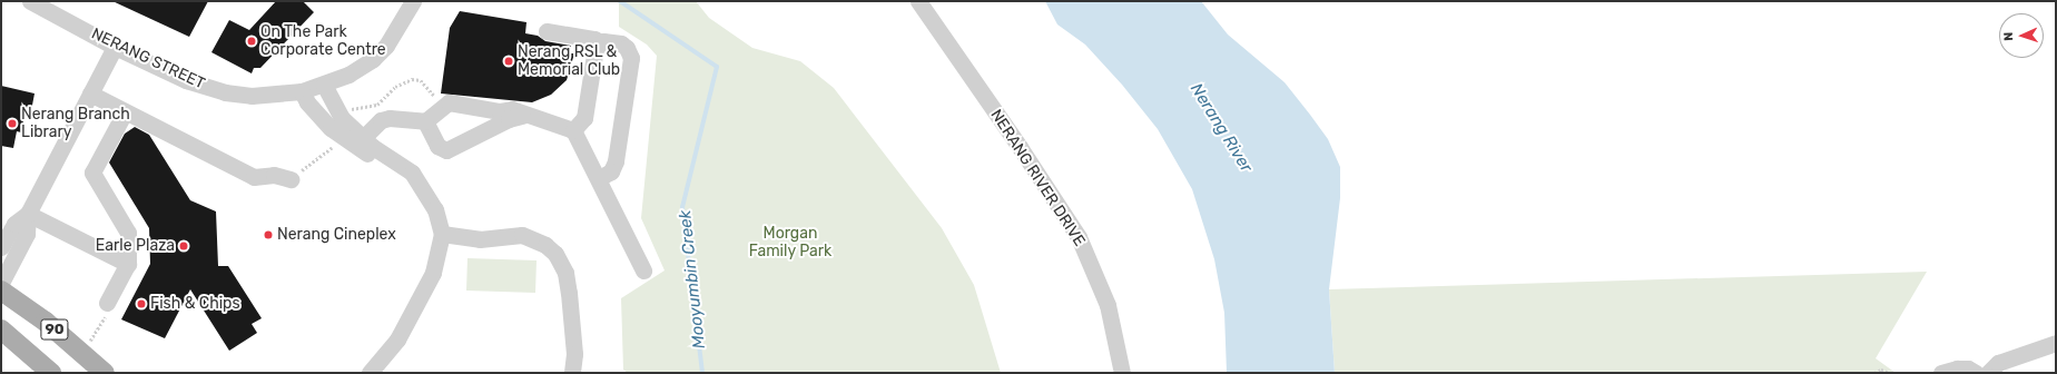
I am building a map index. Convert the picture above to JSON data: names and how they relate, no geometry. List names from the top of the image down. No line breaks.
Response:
{"streets":{"main road":["90"],"street":["NERANG STREET","NERANG RIVER DRIVE"]},"water":["Nerang River","Mooyumbin Creek"],"parks":["Morgan Family Park"],"places":["On The Park Corporate Centre","Nerang RSL & Memorial Club","Nerang Branch Library","Nerang Cineplex","Earle Plaza","Fish & Chips"],"north":"left"}
